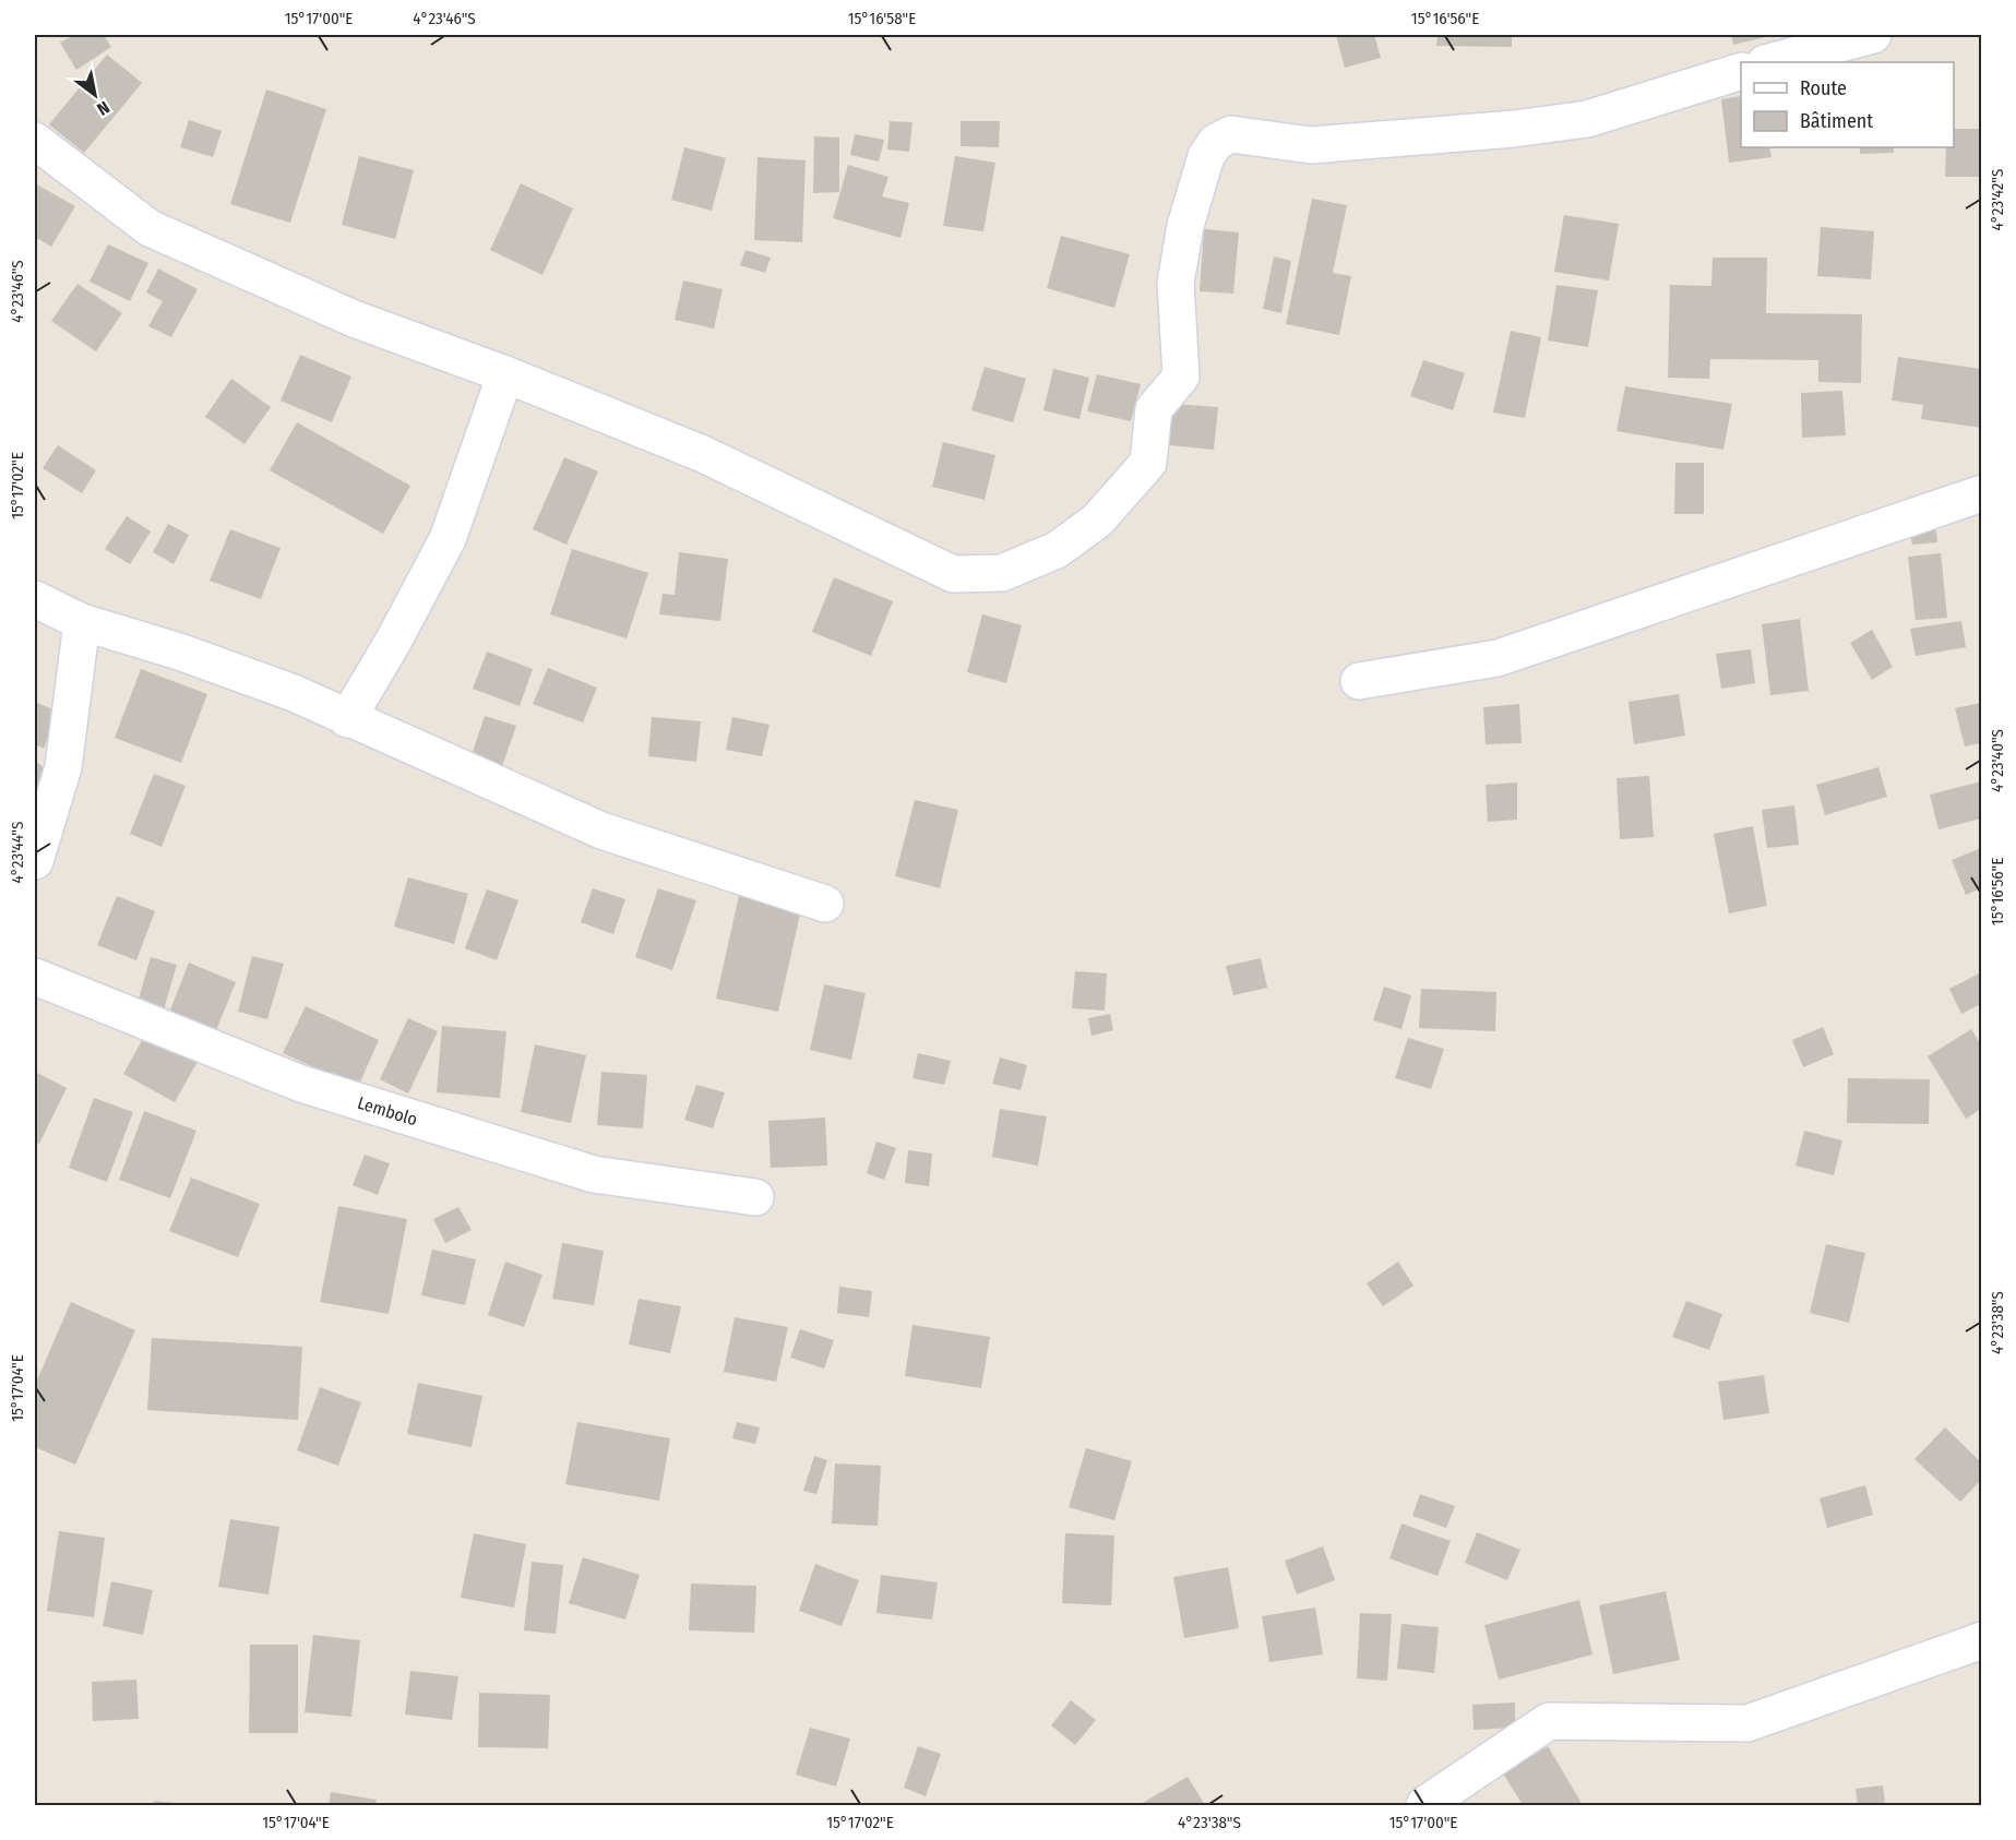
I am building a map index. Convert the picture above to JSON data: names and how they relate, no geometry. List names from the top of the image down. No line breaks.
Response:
{"streets":{"street":["Lembolo"]},"legend":["Route","Bâtiment"],"north":"bottom right","coordinates":["15°17'00\"E","4°23'46\"S","15°16'58\"E","15°16'56\"E","4°23'42\"S","15°17'02\"E","4°23'40\"S","4°23'44\"S","4°23'38\"S","15°17'04\"E"]}
